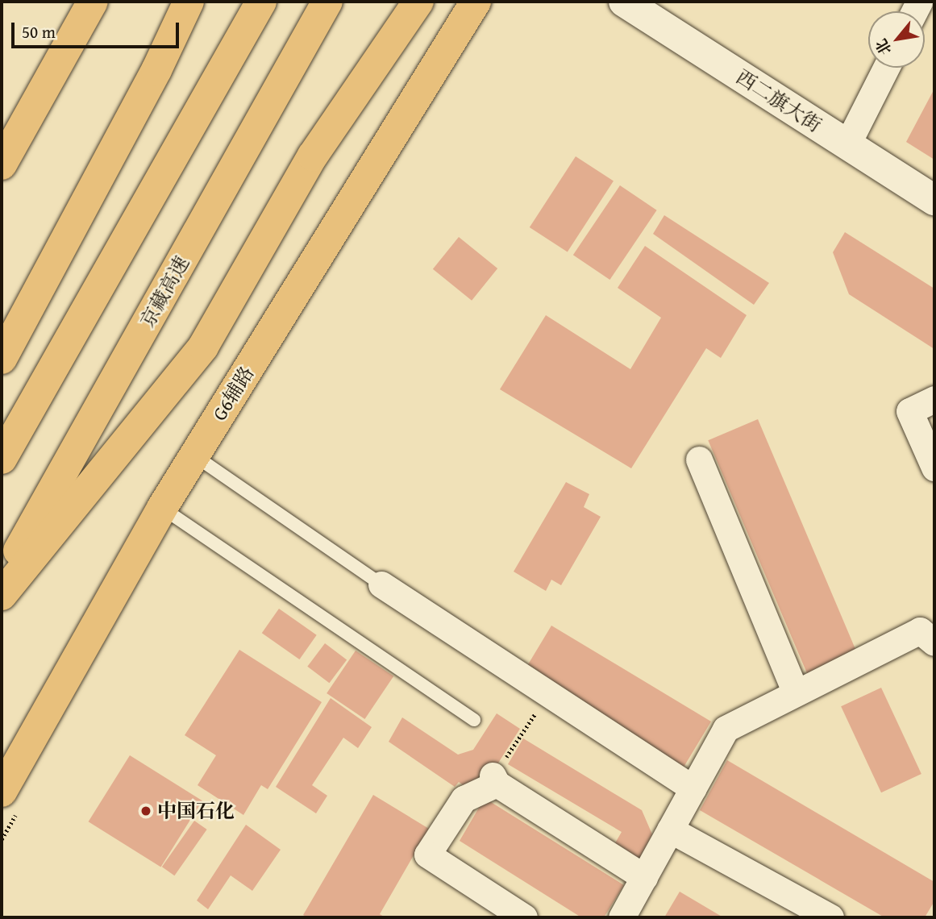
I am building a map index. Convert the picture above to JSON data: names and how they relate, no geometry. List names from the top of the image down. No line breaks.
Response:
{"streets":{"main road":["西二旗大街","京藏高速","G6辅路"]},"places":["中国石化"],"scale_bar":"50 m","north":"bottom left"}
